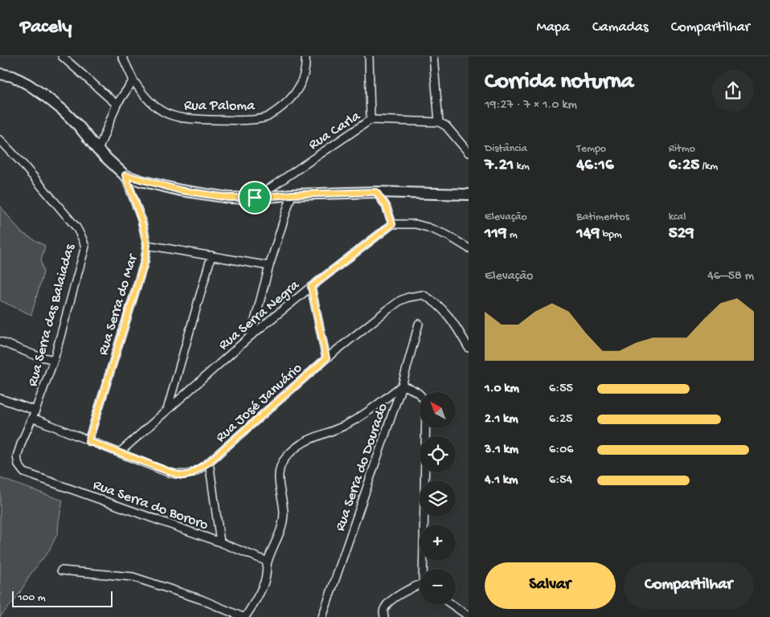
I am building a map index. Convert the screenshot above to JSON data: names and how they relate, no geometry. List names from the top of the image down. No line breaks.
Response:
{"streets":{"street":["Rua Paloma","Rua Carla","Rua Serra do Mar","Rua Serra Negra","Rua Serra das Balaiadas","Rua José Januário","Rua Serra do Dourado","Rua Serra do Bororo"]},"crossings":[["Rua Serra do Mar","Rua José Januário"],["Rua Serra Negra","Rua José Januário"],["Rua Serra das Balaiadas","Rua José Januário"],["Rua Serra das Balaiadas","Rua Serra do Bororo"]],"scale_bar":"100 m","north":"top left","page":{"header":"Pacely","nav":["Mapa","Camadas","Compartilhar"],"heading":["Corrida noturna","19:27 · 7 × 1.0 km"],"stats":[["Distância","7.21 km"],["Tempo","46:16"],["Ritmo","6:25 /km"],["Elevação","119 m"],["Batimentos","149 bpm"],["kcal","529"]],"chart":["Elevação","46–58 m"],"list":[{"name":"1.0 km","note":"6:55"},{"name":"2.1 km","note":"6:25"},{"name":"3.1 km","note":"6:06"},{"name":"4.1 km","note":"6:54"}],"map_buttons":["+","−"],"buttons":["Salvar","Compartilhar"],"scale":"100 m"}}
